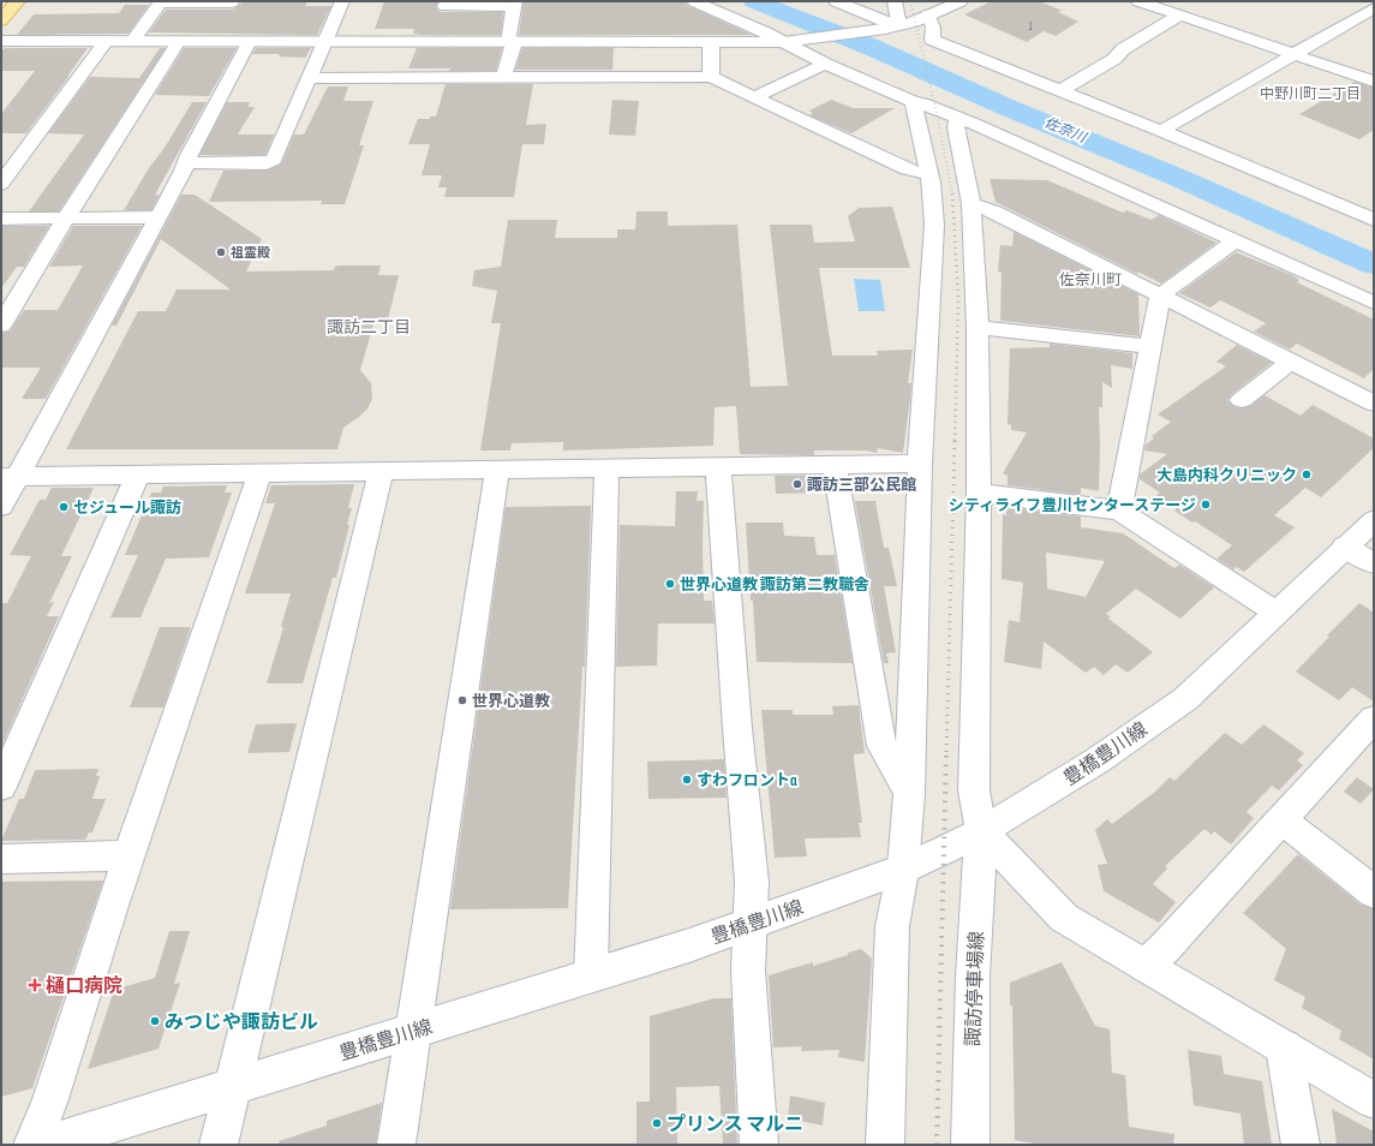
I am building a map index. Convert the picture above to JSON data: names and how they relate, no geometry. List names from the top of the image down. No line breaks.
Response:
{"streets":{"street":["豊橋豊川線","諏訪停車場線"]},"crossings":[["豊橋豊川線","諏訪停車場線"]],"districts":["中野川町二丁目","佐奈川町","諏訪二丁目"],"water":["佐奈川"],"places":{"other":["祖霊殿","大島内科クリニック","諏訪三部公民館","シティライフ豊川センターステージ","セジュール諏訪","世界心道教 諏訪第二教職舎","世界心道教","すわフロントα","みつじや諏訪ビル","プリンス マルニ"],"health":["樋口病院"]},"house_numbers":["1"]}
